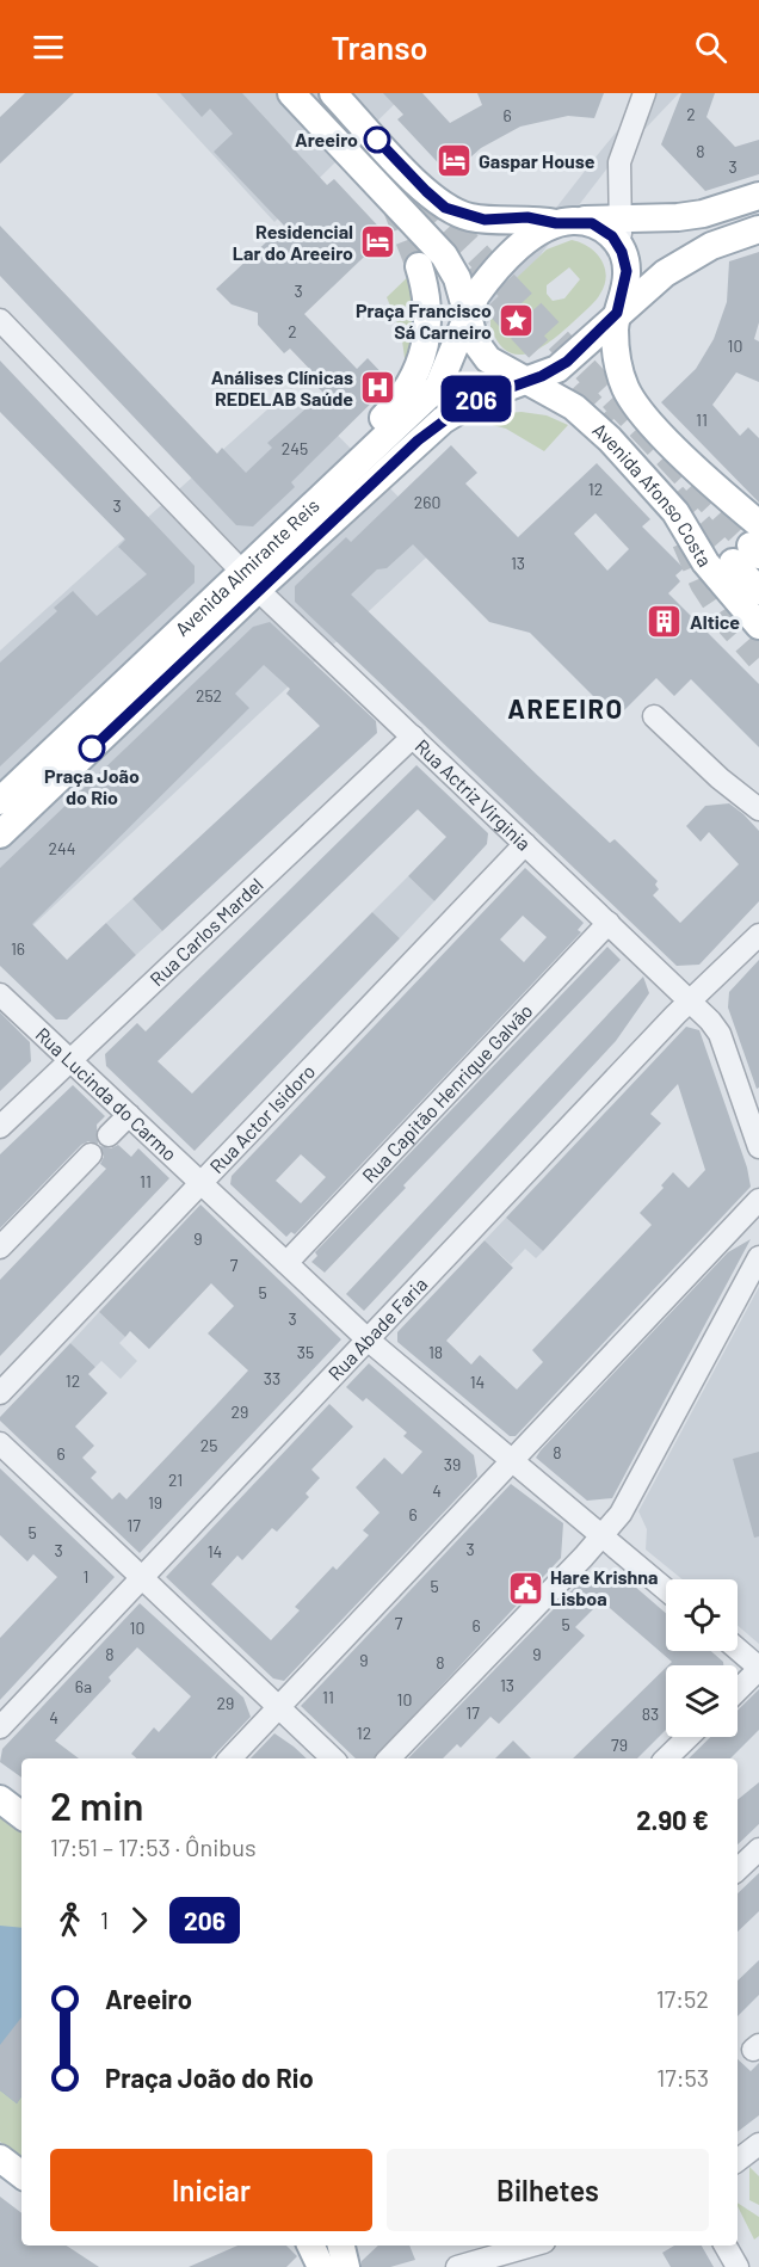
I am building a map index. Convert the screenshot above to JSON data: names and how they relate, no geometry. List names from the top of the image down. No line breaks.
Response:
{"streets":{"main road":["Avenida Afonso Costa","Avenida Almirante Reis"],"street":["Rua Actriz Virginia","Rua Carlos Mardel","Rua Lucinda do Carmo","Rua Capitão Henrique Galvão","Rua Actor Isidoro","Rua Abade Faria"]},"crossings":[["Avenida Afonso Costa","Avenida Almirante Reis"],["Avenida Almirante Reis","Rua Actriz Virginia"],["Rua Actriz Virginia","Rua Carlos Mardel"],["Rua Actriz Virginia","Rua Capitão Henrique Galvão"],["Rua Actriz Virginia","Rua Actor Isidoro"],["Rua Actriz Virginia","Rua Abade Faria"],["Rua Carlos Mardel","Rua Lucinda do Carmo"],["Rua Lucinda do Carmo","Rua Capitão Henrique Galvão"],["Rua Lucinda do Carmo","Rua Actor Isidoro"],["Rua Lucinda do Carmo","Rua Abade Faria"]],"districts":["AREEIRO"],"places":{"other":["Areeiro","Praça João do Rio"],"hotel":["Gaspar House","Residencial Lar do Areeiro"],"place":["Praça Francisco Sá Carneiro"],"hospital":["Análises Clínicas REDELAB Saúde"],"building":["Altice"],"public building":["Hare Krishna Lisboa"]},"lines":["bus line 206"],"house_numbers":["2","6","8","3","3","2","10","11","245","12","260","3","13","252","244","16","11","9","7","5","3","35","18","33","12","14","29","25","8","6","39","21","4","19","6","17","5","3","3","14","1","5","7","5","6","10","8","9","9","8","13","6a","11","10","29","17","83","4","12","79"],"page":{"header":"Transo","on_map":"206","heading":["2 min","17:51 – 17:53 · Ônibus","2.90 €"],"legs":["1","206"],"list":[{"name":"Areeiro","value":"17:52"},{"name":"Praça João do Rio","value":"17:53"}],"buttons":["Iniciar","Bilhetes"]}}
